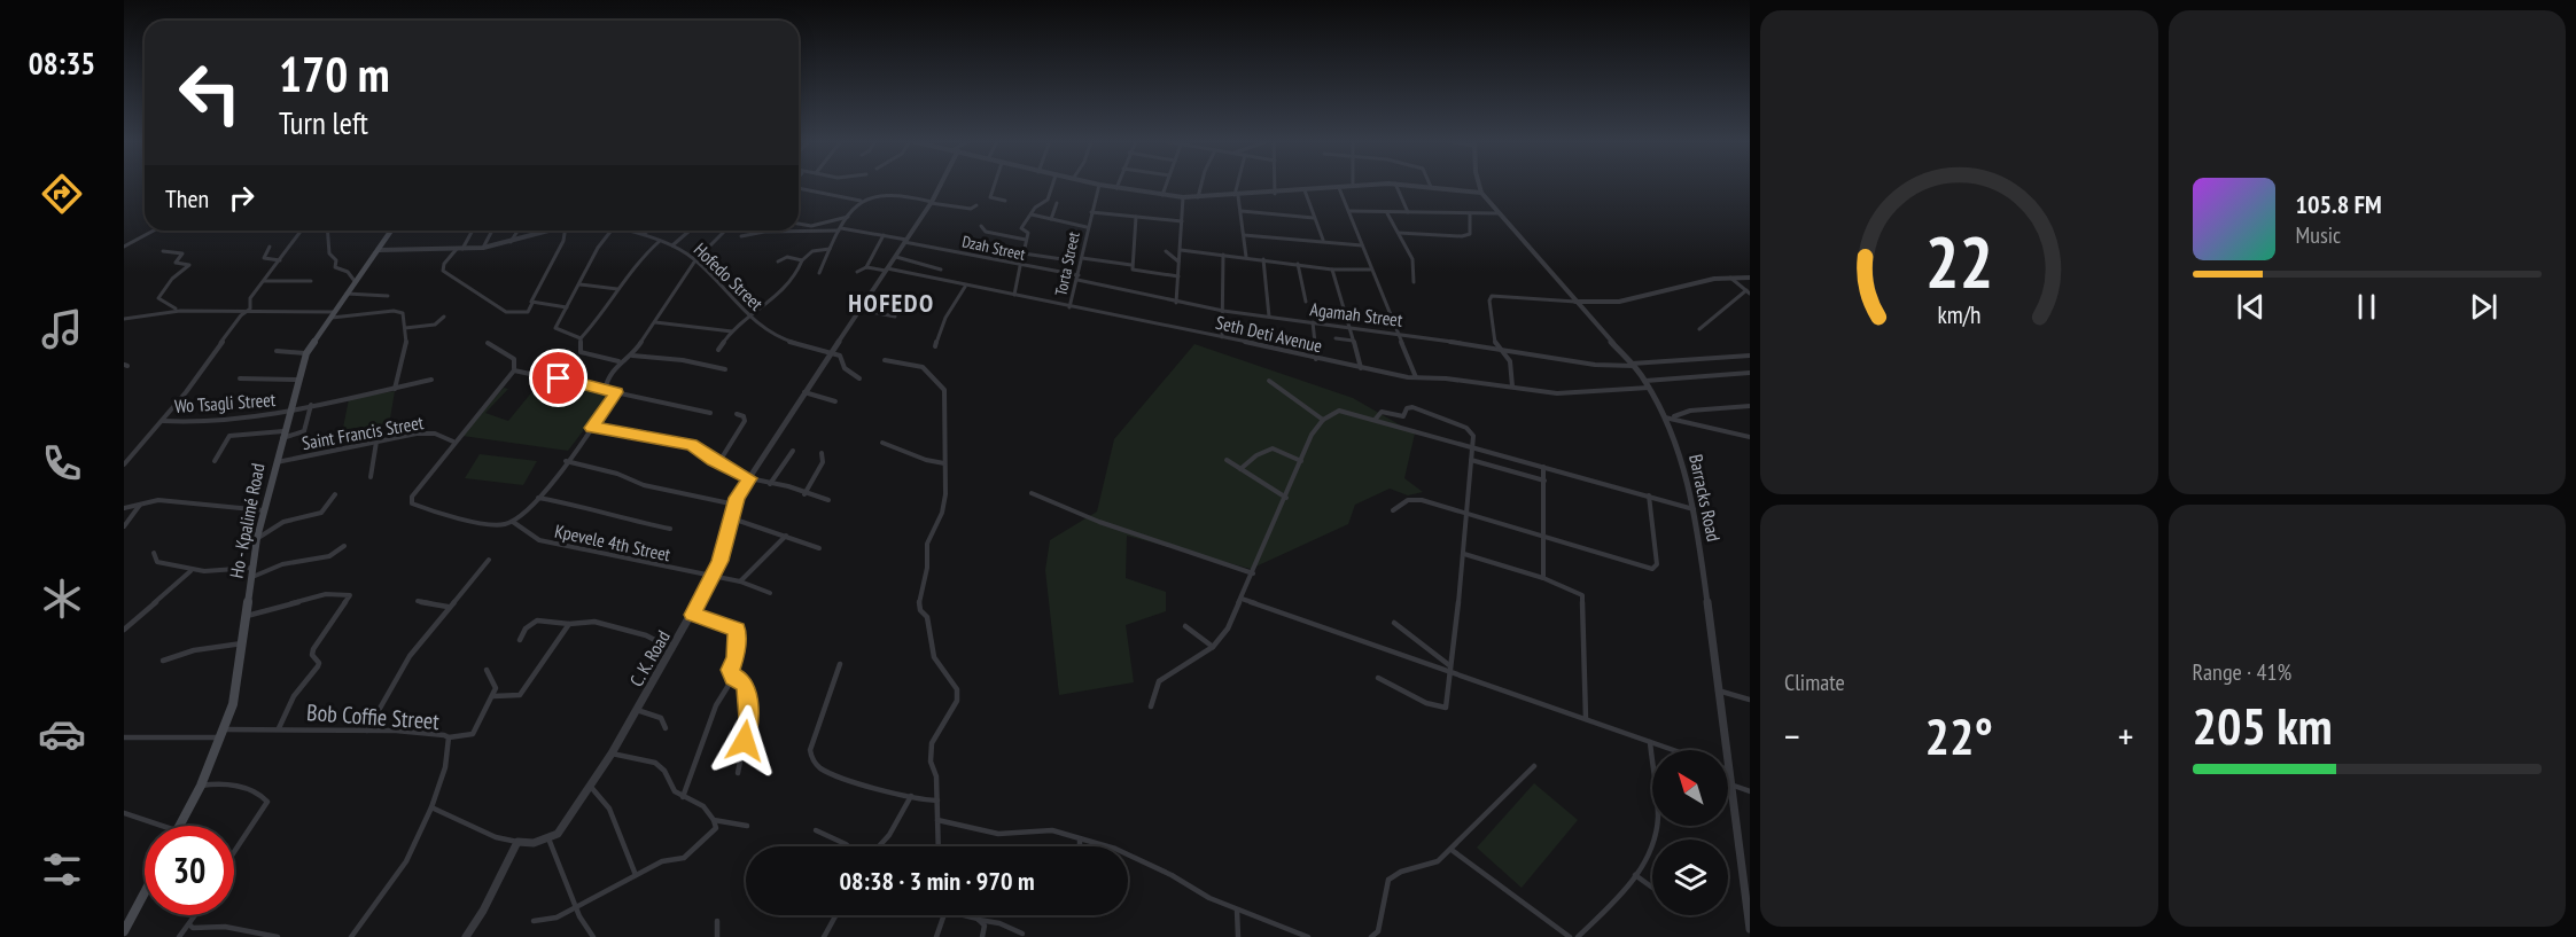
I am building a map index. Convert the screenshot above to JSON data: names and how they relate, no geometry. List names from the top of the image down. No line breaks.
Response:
{"streets":{"main road":["Ho - Kpalimé Road"],"street":["Dzah Street","Torta Street","Hofedo Street","Agamah Street","Seth Deti Avenue","Wo Tsagli Street","Saint Francis Street","Barracks Road","Kpevele 4th Street","C. K. Road","Bob Coffie Street"]},"crossings":[["Dzah Street","Torta Street"],["Dzah Street","Agamah Street"],["Dzah Street","C. K. Road"],["Torta Street","Agamah Street"],["Torta Street","Seth Deti Avenue"],["Hofedo Street","C. K. Road"],["Agamah Street","Barracks Road"],["Seth Deti Avenue","Barracks Road"],["Seth Deti Avenue","C. K. Road"],["Wo Tsagli Street","Ho - Kpalimé Road"],["Saint Francis Street","Ho - Kpalimé Road"],["Ho - Kpalimé Road","Bob Coffie Street"],["Kpevele 4th Street","C. K. Road"]],"districts":["HOFEDO"],"north":"top left","page":{"tabs":"08:35","turn":["170 m","Turn left"],"then":"Then","song":["105.8 FM","Music"],"tile":["Climate",["Range · 41%","205 km"]],"heat":["−","22°","+"],"limit":"30","trip":"08:38 · 3 min · 970 m","gauge":["22","km/h"]}}
